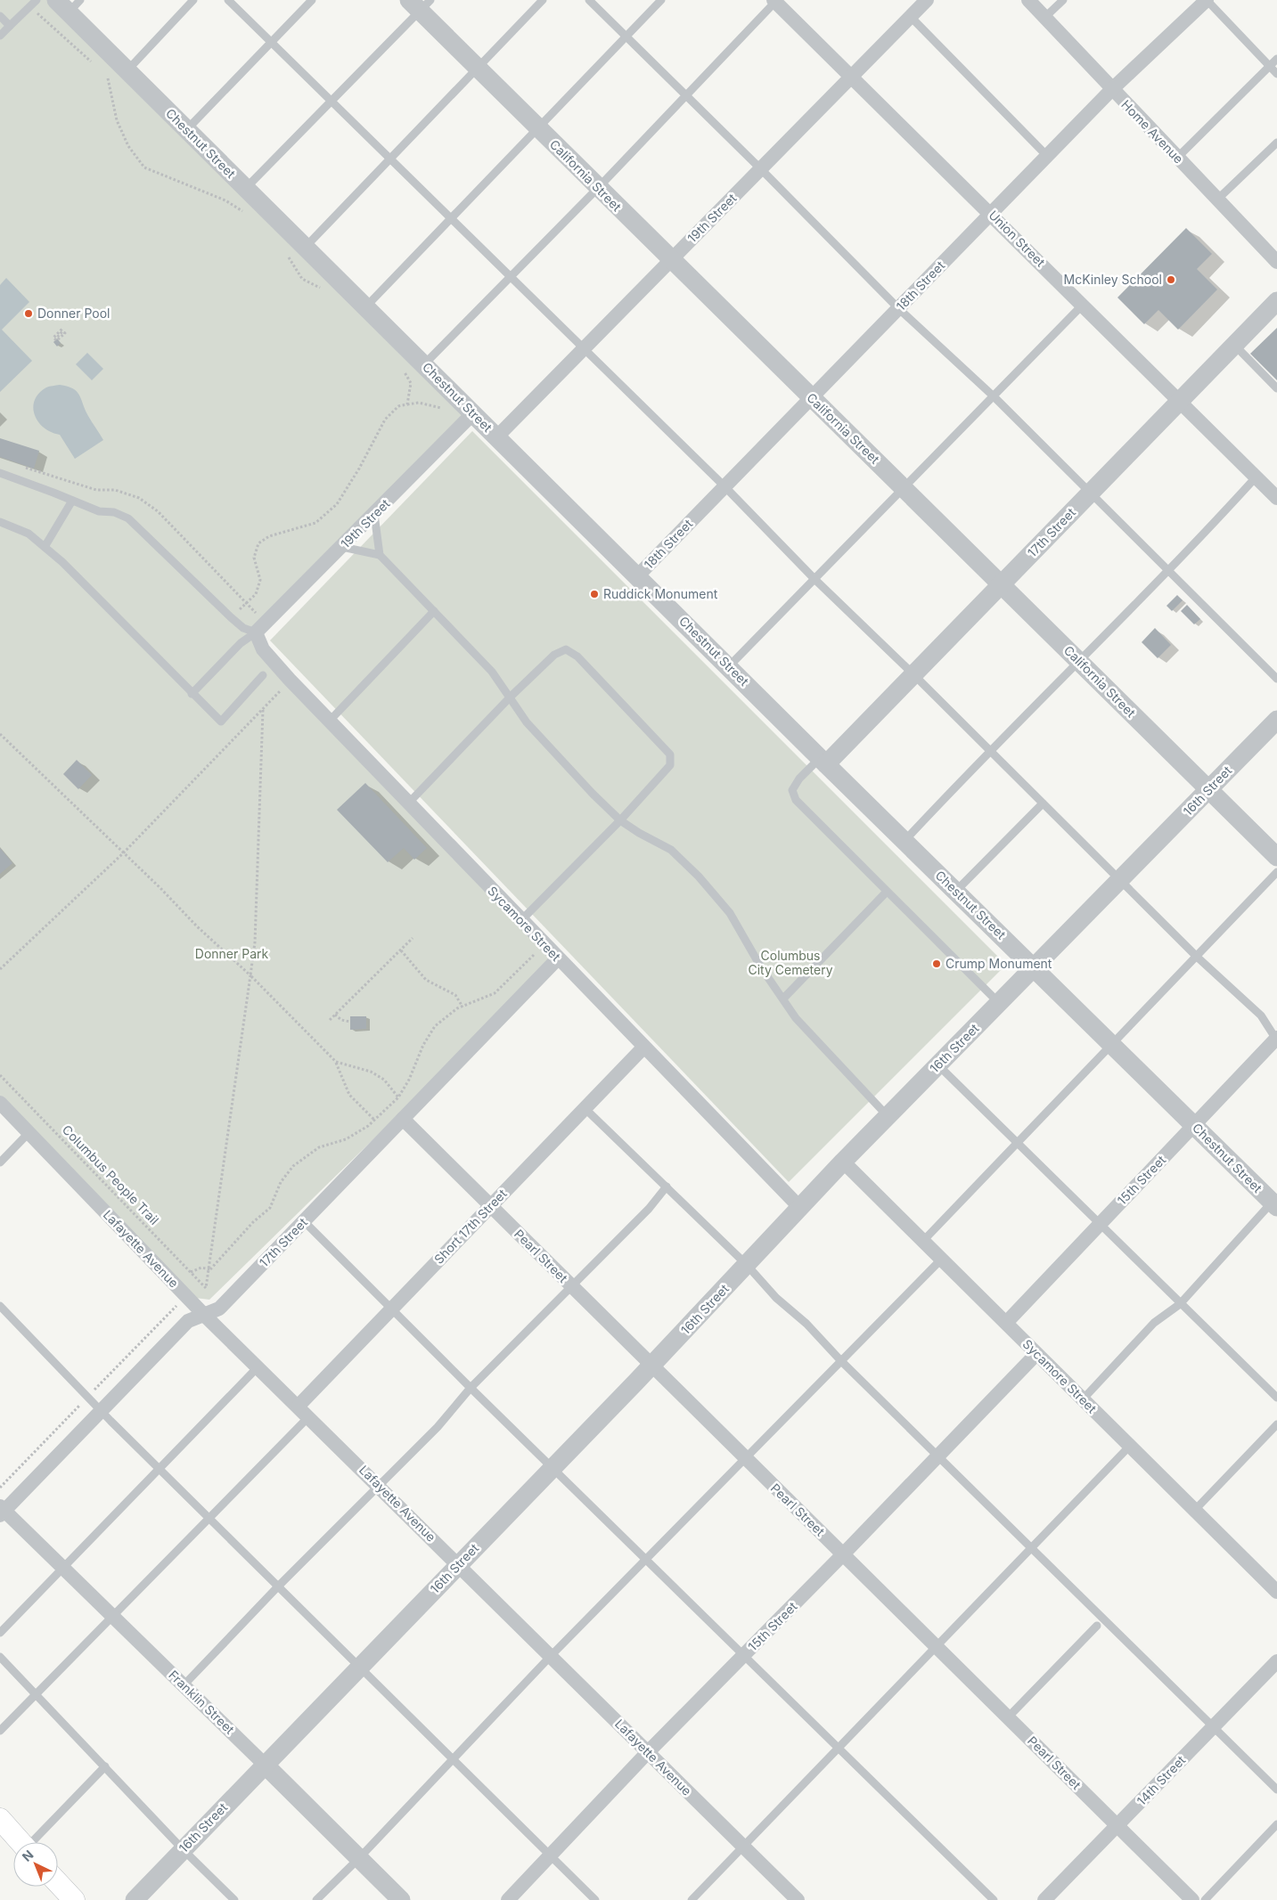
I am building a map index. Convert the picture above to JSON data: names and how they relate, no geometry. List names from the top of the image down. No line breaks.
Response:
{"streets":{"street":["Home Avenue","Chestnut Street","California Street","19th Street","Union Street","18th Street","17th Street","16th Street","Sycamore Street","15th Street","Short 17th Street","Lafayette Avenue","Pearl Street","Franklin Street","14th Street"],"path":["Columbus People Trail"]},"crossings":[["Home Avenue","18th Street"],["Chestnut Street","19th Street"],["Chestnut Street","18th Street"],["Chestnut Street","17th Street"],["Chestnut Street","16th Street"],["Chestnut Street","15th Street"],["California Street","19th Street"],["California Street","18th Street"],["California Street","17th Street"],["California Street","16th Street"],["19th Street","Union Street"],["19th Street","Sycamore Street"],["Union Street","18th Street"],["Union Street","17th Street"],["17th Street","Sycamore Street"],["17th Street","Lafayette Avenue"],["17th Street","Pearl Street"],["17th Street","Franklin Street"],["16th Street","Sycamore Street"],["16th Street","Lafayette Avenue"],["16th Street","Pearl Street"],["16th Street","Franklin Street"],["Sycamore Street","15th Street"],["Sycamore Street","Short 17th Street"],["15th Street","Lafayette Avenue"],["15th Street","Pearl Street"],["Short 17th Street","Lafayette Avenue"],["Short 17th Street","Pearl Street"],["Pearl Street","14th Street"]],"parks":["Donner Park","Columbus City Cemetery"],"places":["McKinley School","Donner Pool","Ruddick Monument","Crump Monument"],"north":"top left"}
